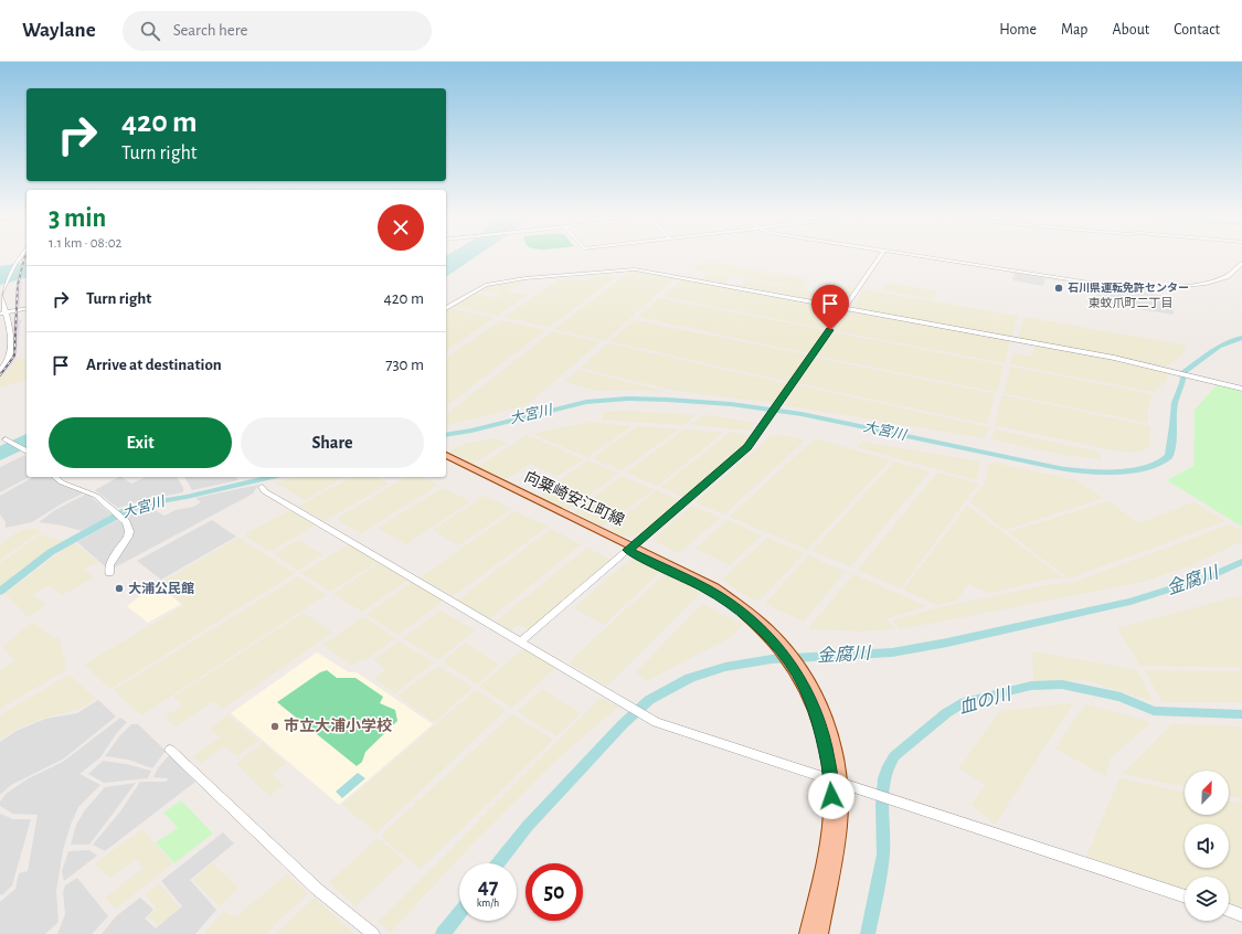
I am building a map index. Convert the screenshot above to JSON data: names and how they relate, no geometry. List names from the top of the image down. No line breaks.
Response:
{"streets":{"main road":["向粟崎安江町線"]},"districts":["東蚊爪町二丁目"],"water":["大宮川","金腐川","血の川"],"places":["石川県運転免許センター","大浦公民館","市立大浦小学校"],"north":"top right","page":{"header":"Waylane","search":"Search here","nav":["Home","Map","About","Contact"],"turn":["420 m","Turn right"],"heading":["3 min","1.1 km · 08:02"],"list":[{"name":"Turn right","value":"420 m"},{"name":"Arrive at destination","value":"730 m"}],"buttons":["Exit","Share"],"speed":"47 km/h","limit":"50"}}
